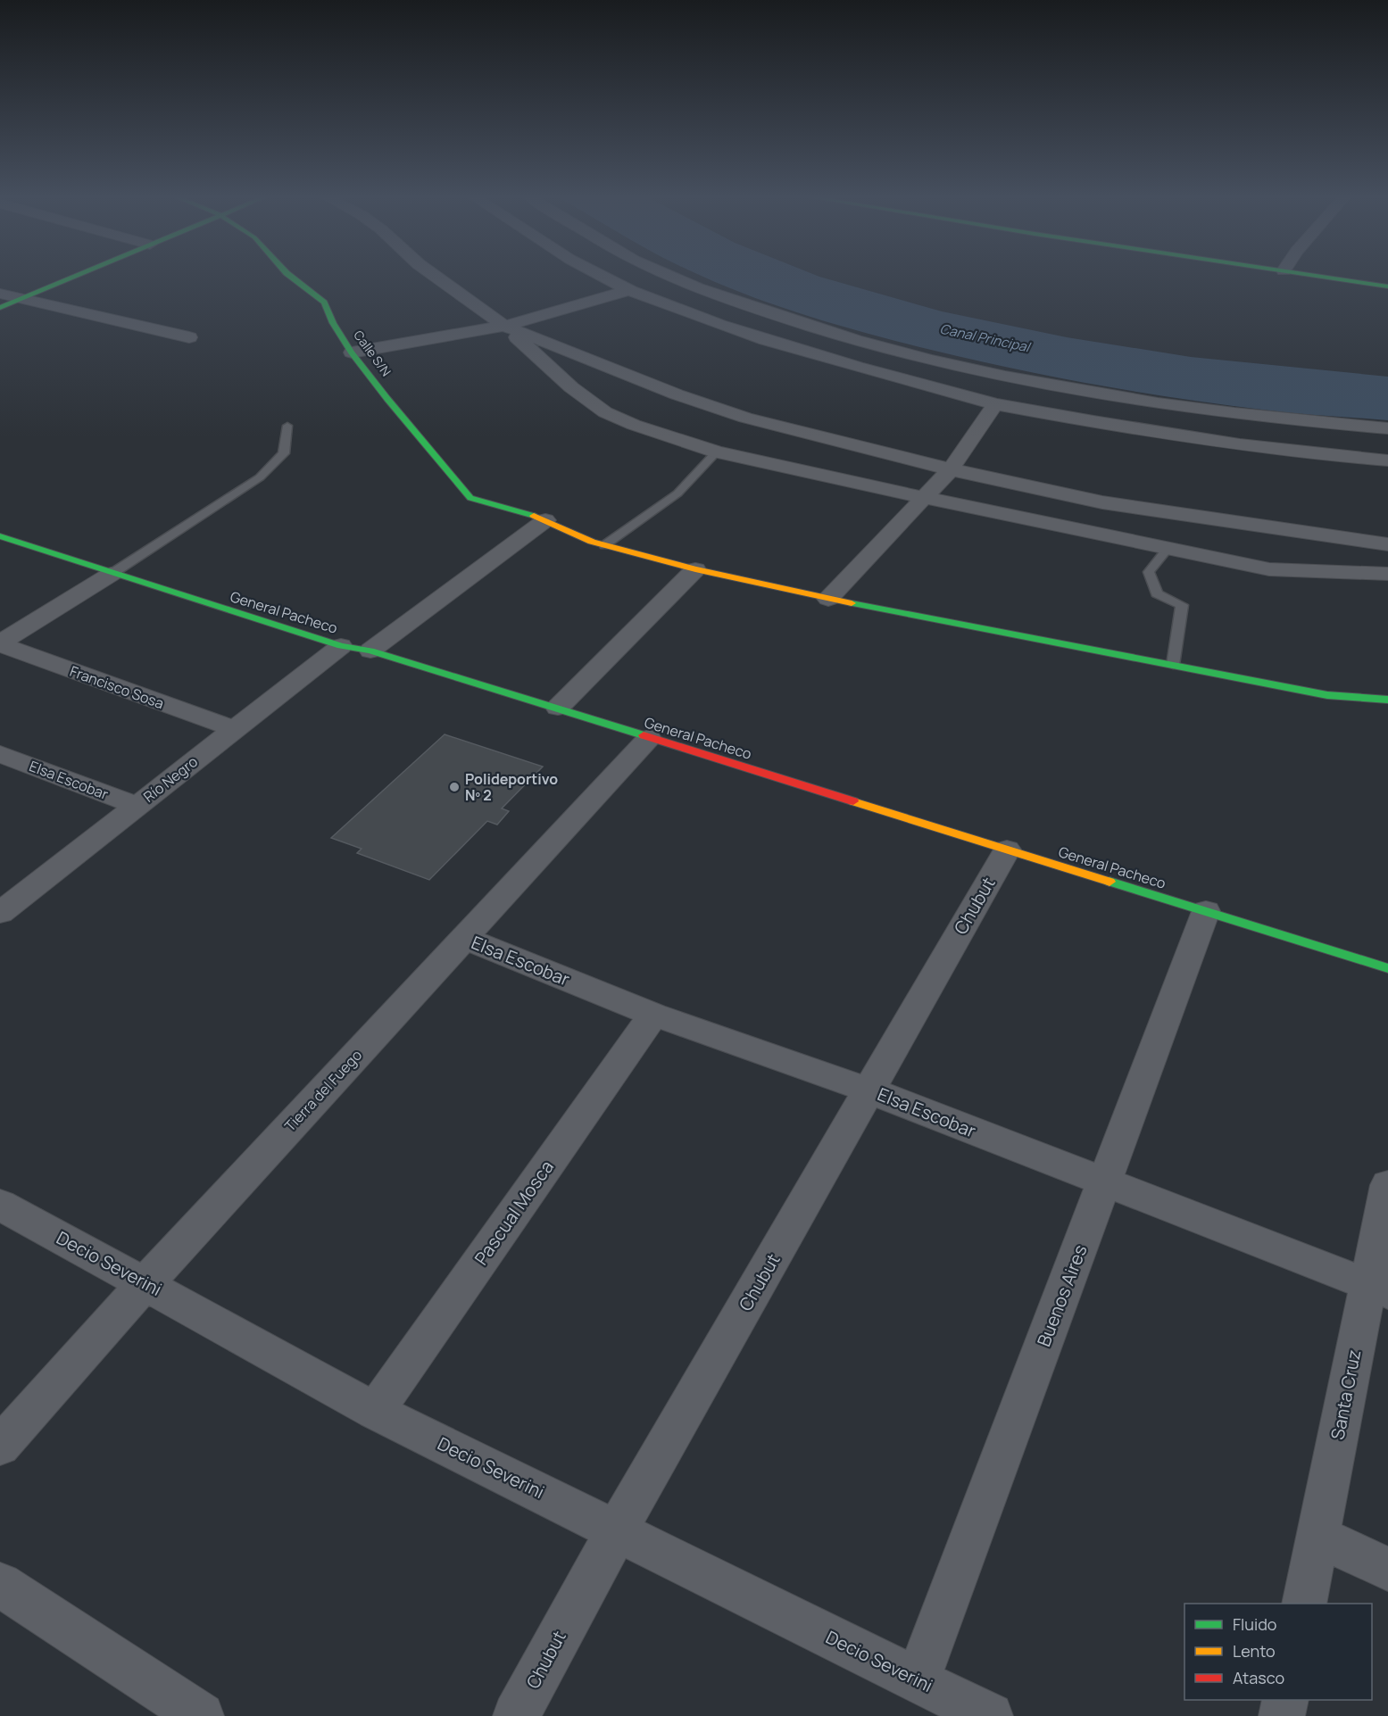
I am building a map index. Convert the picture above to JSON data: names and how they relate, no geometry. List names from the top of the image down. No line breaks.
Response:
{"streets":{"street":["Calle S/N","General Pacheco","Francisco Sosa","Río Negro","Elsa Escobar","Chubut","Tierra del Fuego","Pascual Mosca","Decio Severini","Buenos Aires","Santa Cruz"]},"crossings":[["General Pacheco","Río Negro"],["General Pacheco","Chubut"],["General Pacheco","Tierra del Fuego"],["General Pacheco","Buenos Aires"],["Francisco Sosa","Río Negro"],["Río Negro","Elsa Escobar"],["Elsa Escobar","Chubut"],["Elsa Escobar","Tierra del Fuego"],["Elsa Escobar","Pascual Mosca"],["Elsa Escobar","Buenos Aires"],["Elsa Escobar","Santa Cruz"],["Chubut","Decio Severini"],["Tierra del Fuego","Decio Severini"],["Pascual Mosca","Decio Severini"],["Decio Severini","Buenos Aires"]],"water":["Canal Principal"],"places":["Polideportivo Nº 2"],"legend":["Fluido","Lento","Atasco"]}
